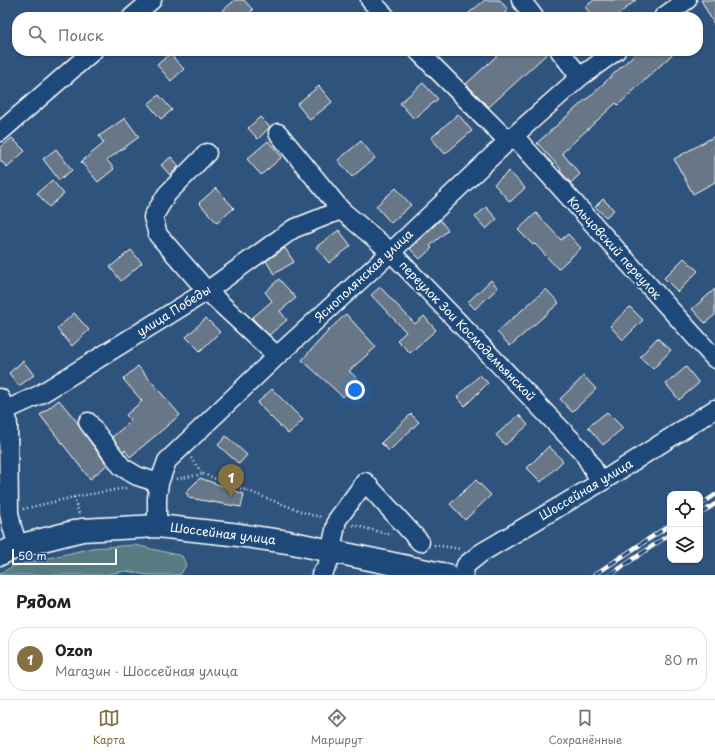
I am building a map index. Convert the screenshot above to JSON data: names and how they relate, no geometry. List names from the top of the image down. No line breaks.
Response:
{"streets":{"main road":["Шоссейная улица"],"street":["Кольцовский переулок","Яснополянская улица","улица Победы","переулок Зои Космодемьянской"]},"crossings":[["Кольцовский переулок","Яснополянская улица"],["Яснополянская улица","переулок Зои Космодемьянской"],["Яснополянская улица","Шоссейная улица"],["улица Победы","переулок Зои Космодемьянской"],["переулок Зои Космодемьянской","Шоссейная улица"]],"scale_bar":"50 m","page":{"search":"Поиск","pins":"1","scale":"50 m","heading":"Рядом","list":[{"mark":"1","name":"Ozon","note":"Магазин · Шоссейная улица","value":"80 m"}],"nav":["Карта","Маршрут","Сохранённые"]}}
